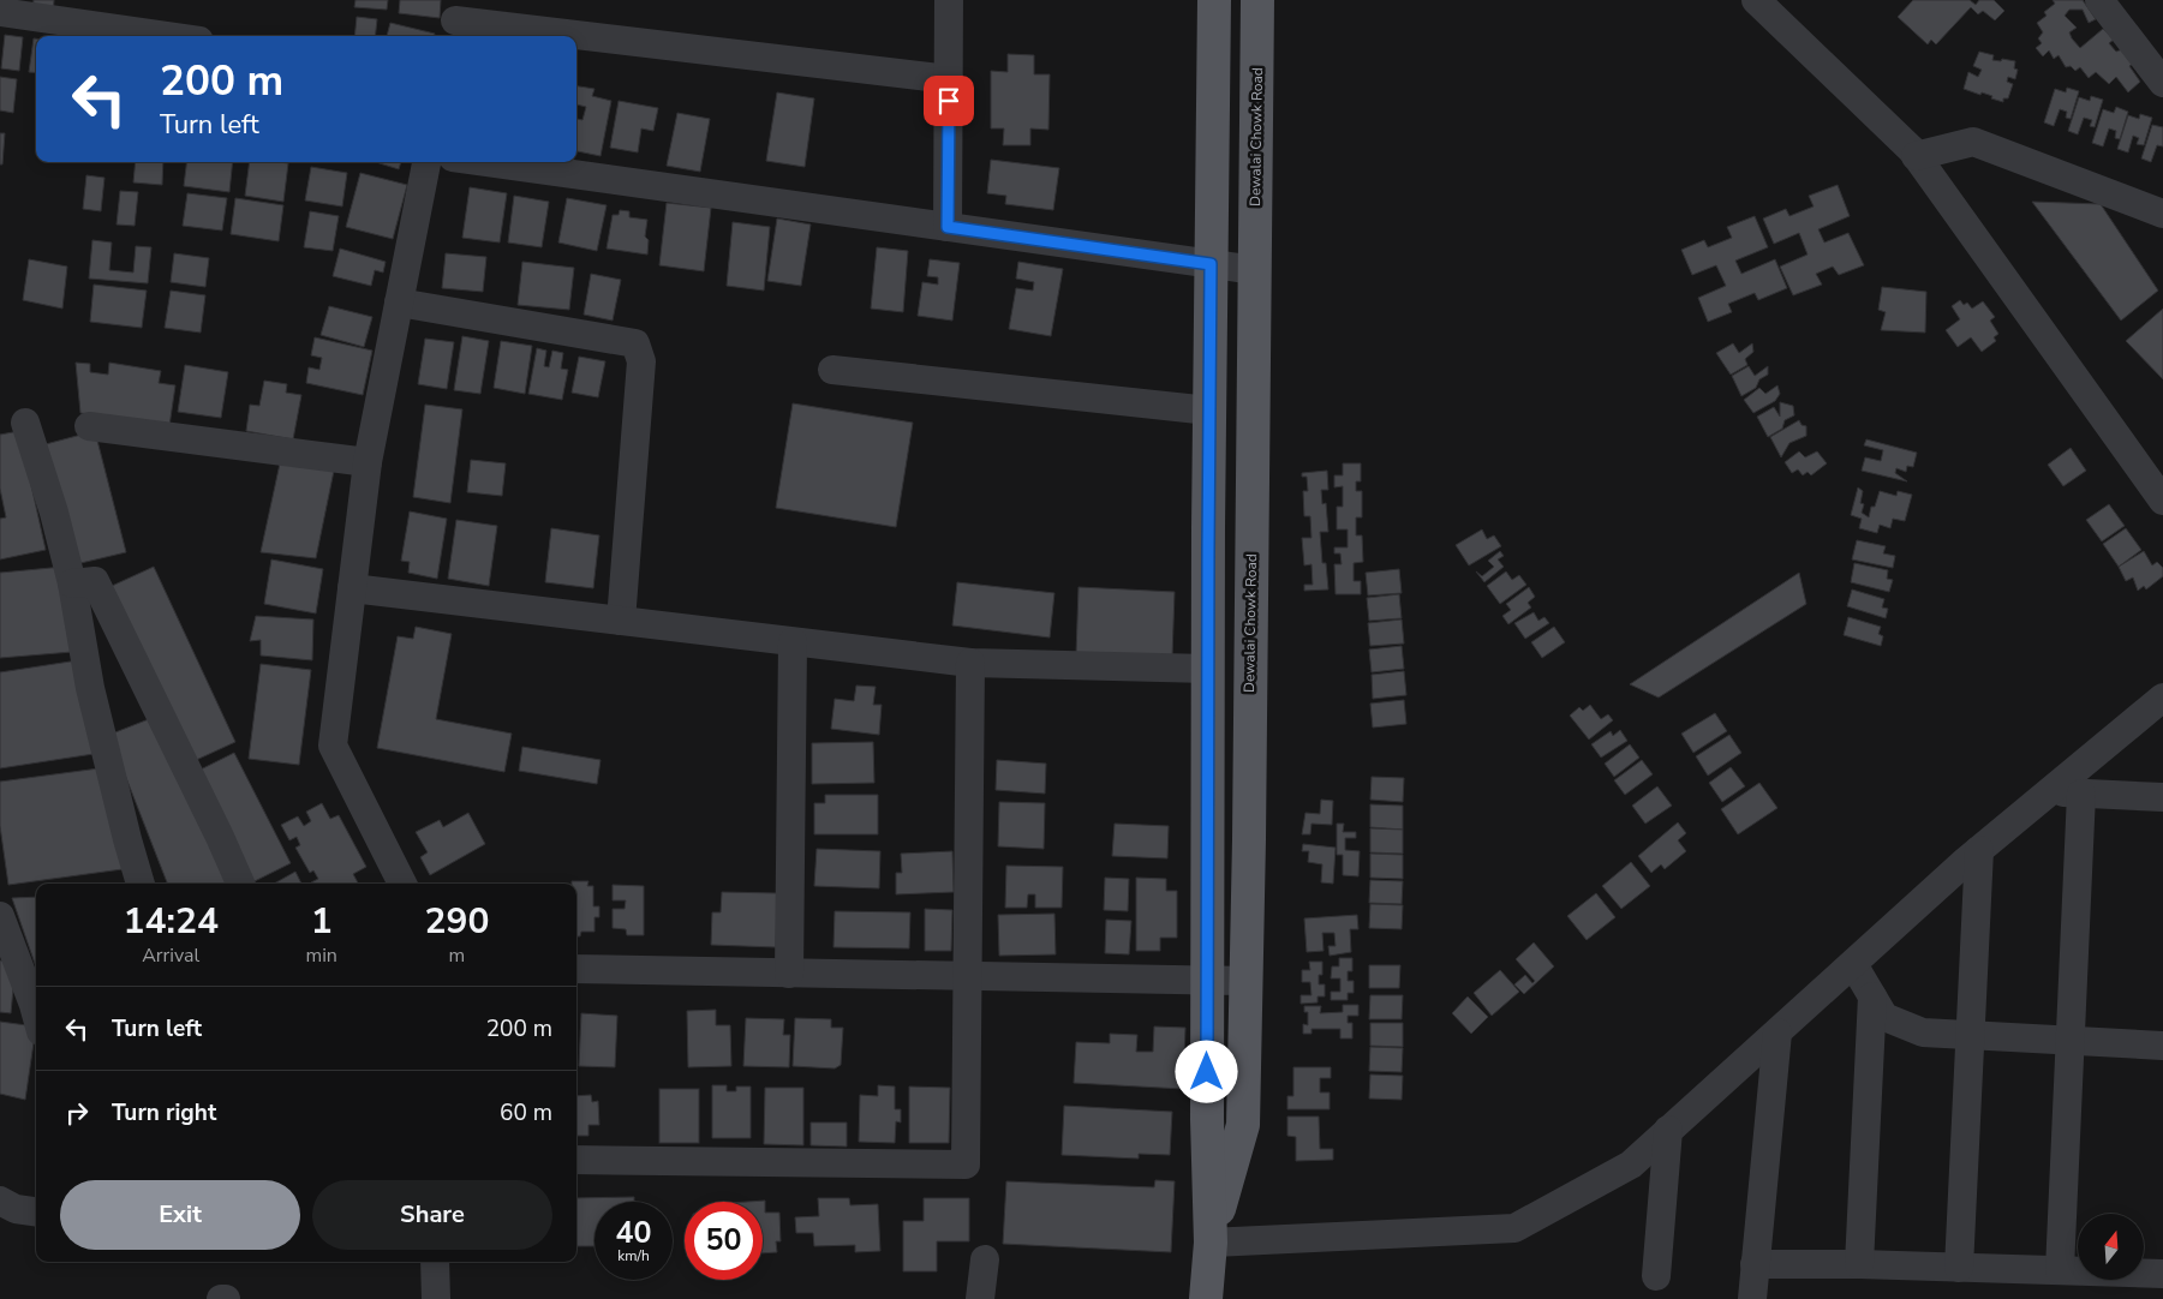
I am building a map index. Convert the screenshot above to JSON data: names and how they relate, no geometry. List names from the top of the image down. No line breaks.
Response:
{"streets":{"main road":["Dewalai Chowk Road"]},"north":"top","page":{"turn":["200 m","Turn left"],"eta":["14:24","Arrival","1","min","290","m"],"list":[{"name":"Turn left","value":"200 m"},{"name":"Turn right","value":"60 m"}],"buttons":["Exit","Share"],"speed":"40 km/h","limit":"50"}}
